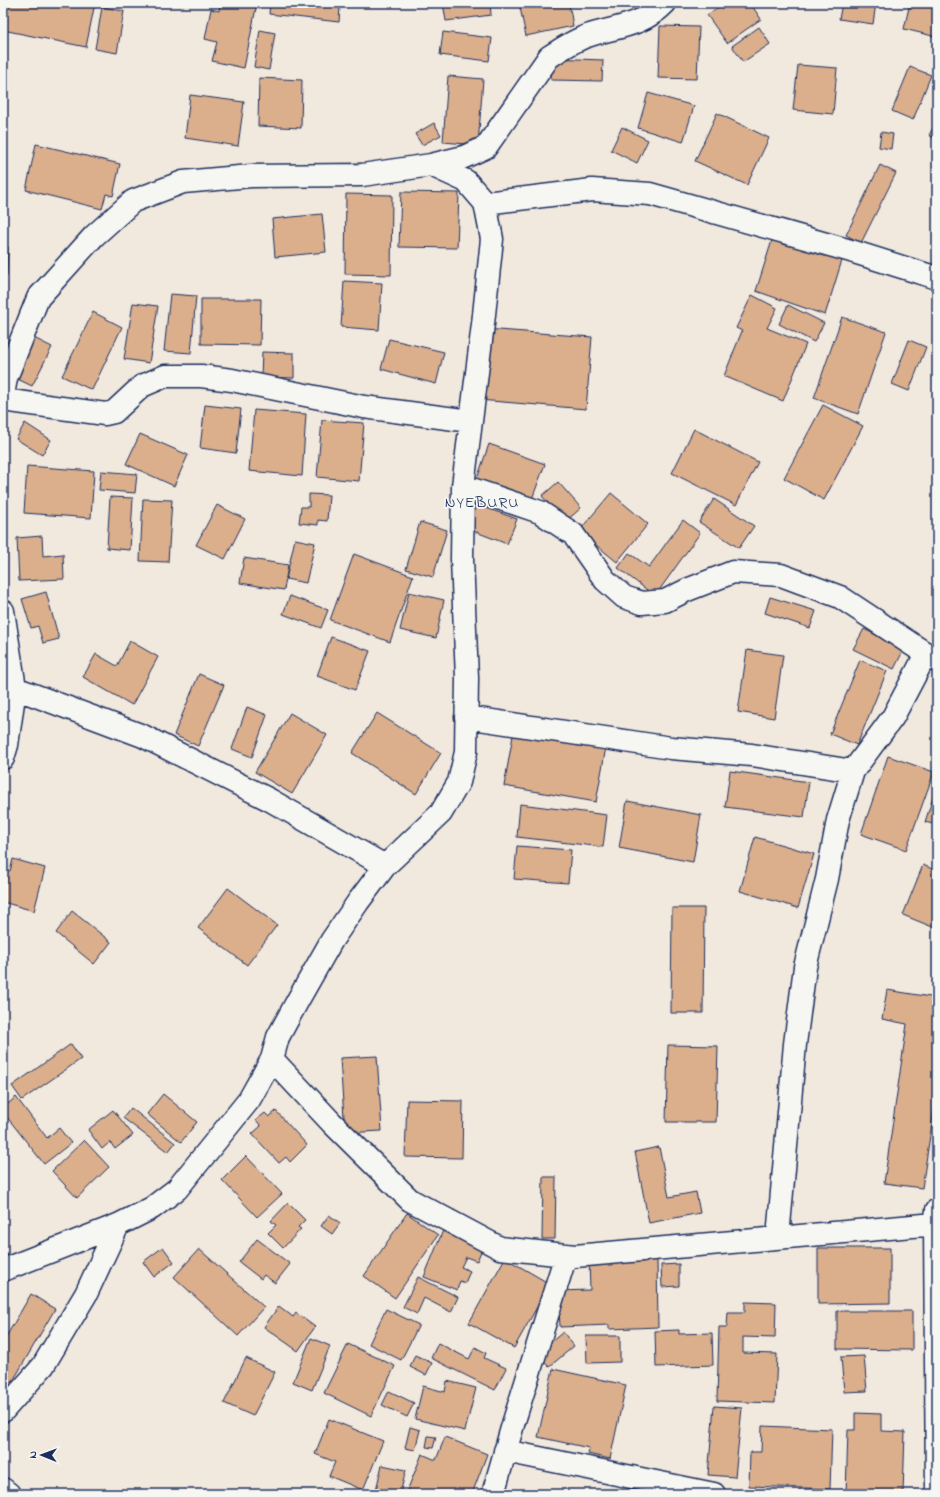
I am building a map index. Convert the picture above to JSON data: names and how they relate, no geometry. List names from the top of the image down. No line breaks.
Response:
{"districts":["NYEBURU"],"north":"left"}
